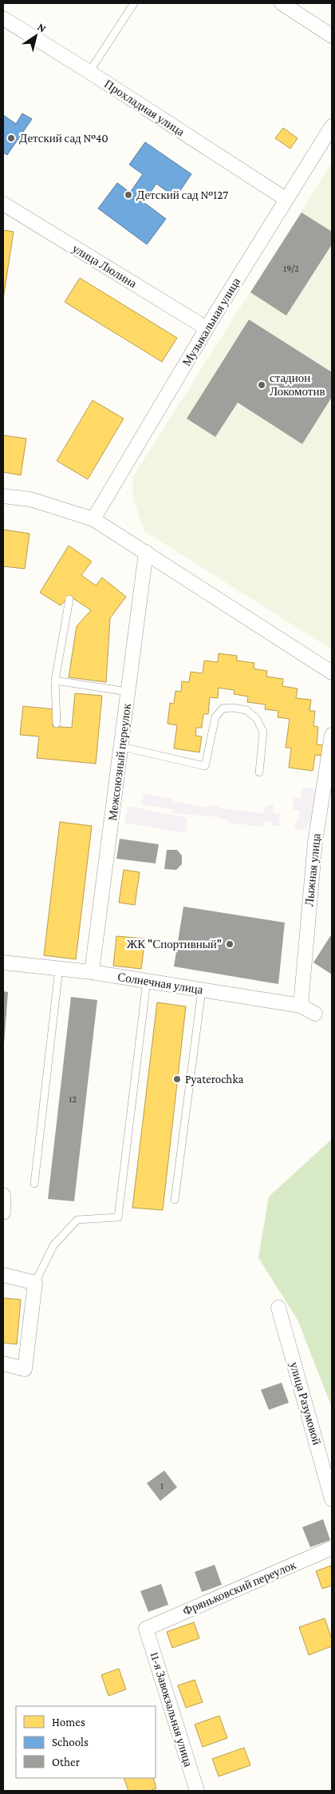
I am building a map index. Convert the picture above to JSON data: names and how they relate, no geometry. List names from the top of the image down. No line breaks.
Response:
{"streets":{"street":["Прохладная улица","улица Люлина","Музыкальная улица","Межсоюзный переулок","Лыжная улица","Солнечная улица","улица Разумовой","Фряньковский переулок","11-я Завокзальная улица"]},"crossings":[["Прохладная улица","Музыкальная улица"],["улица Люлина","Музыкальная улица"],["Межсоюзный переулок","Солнечная улица"],["Лыжная улица","Солнечная улица"],["Фряньковский переулок","11-я Завокзальная улица"]],"places":["Детский сад №40","Детский сад №127","стадион Локомотив","ЖК \"Спортивный\"","Pyaterochka"],"house_numbers":["19/2","12","1"],"legend":["Homes","Schools","Other"],"north":"top right"}
